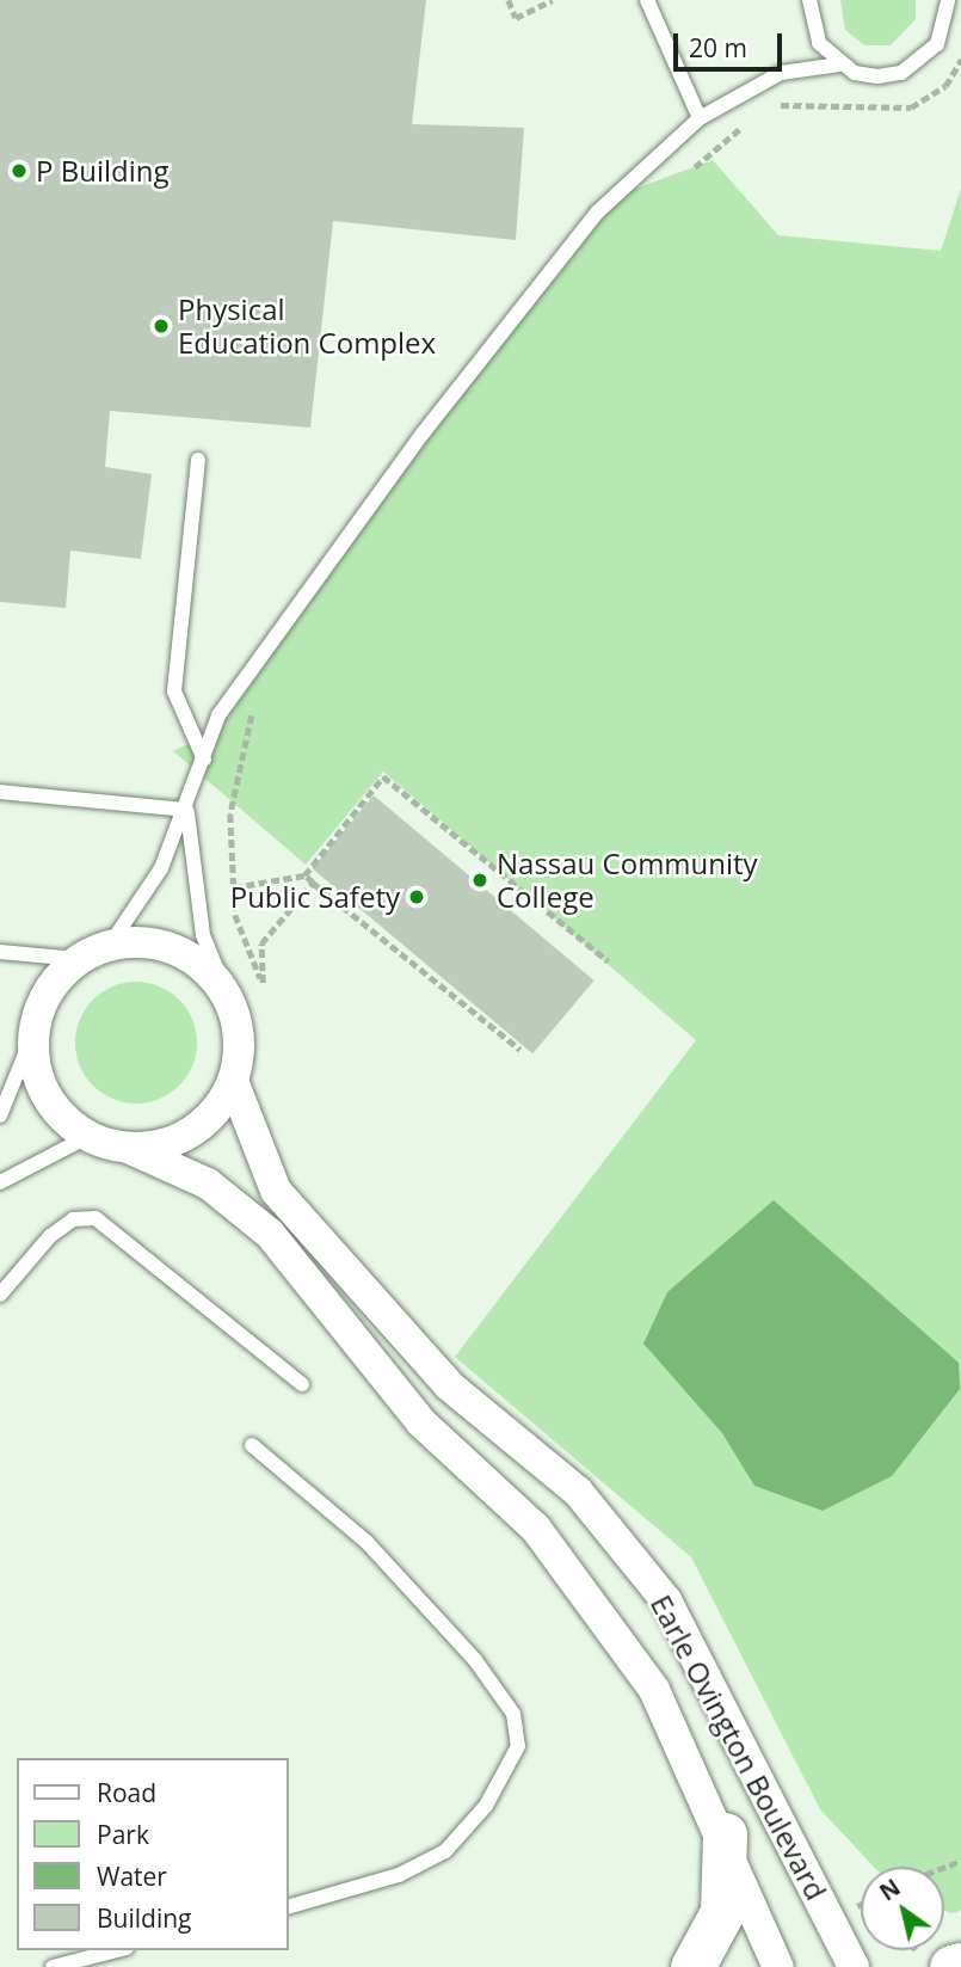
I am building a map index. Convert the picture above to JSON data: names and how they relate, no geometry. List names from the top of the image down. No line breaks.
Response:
{"streets":{"street":["Earle Ovington Boulevard"]},"places":["P Building","Physical Education Complex","Nassau Community College","Public Safety"],"legend":["Road","Park","Water","Building"],"scale_bar":"20 m","north":"top left"}
